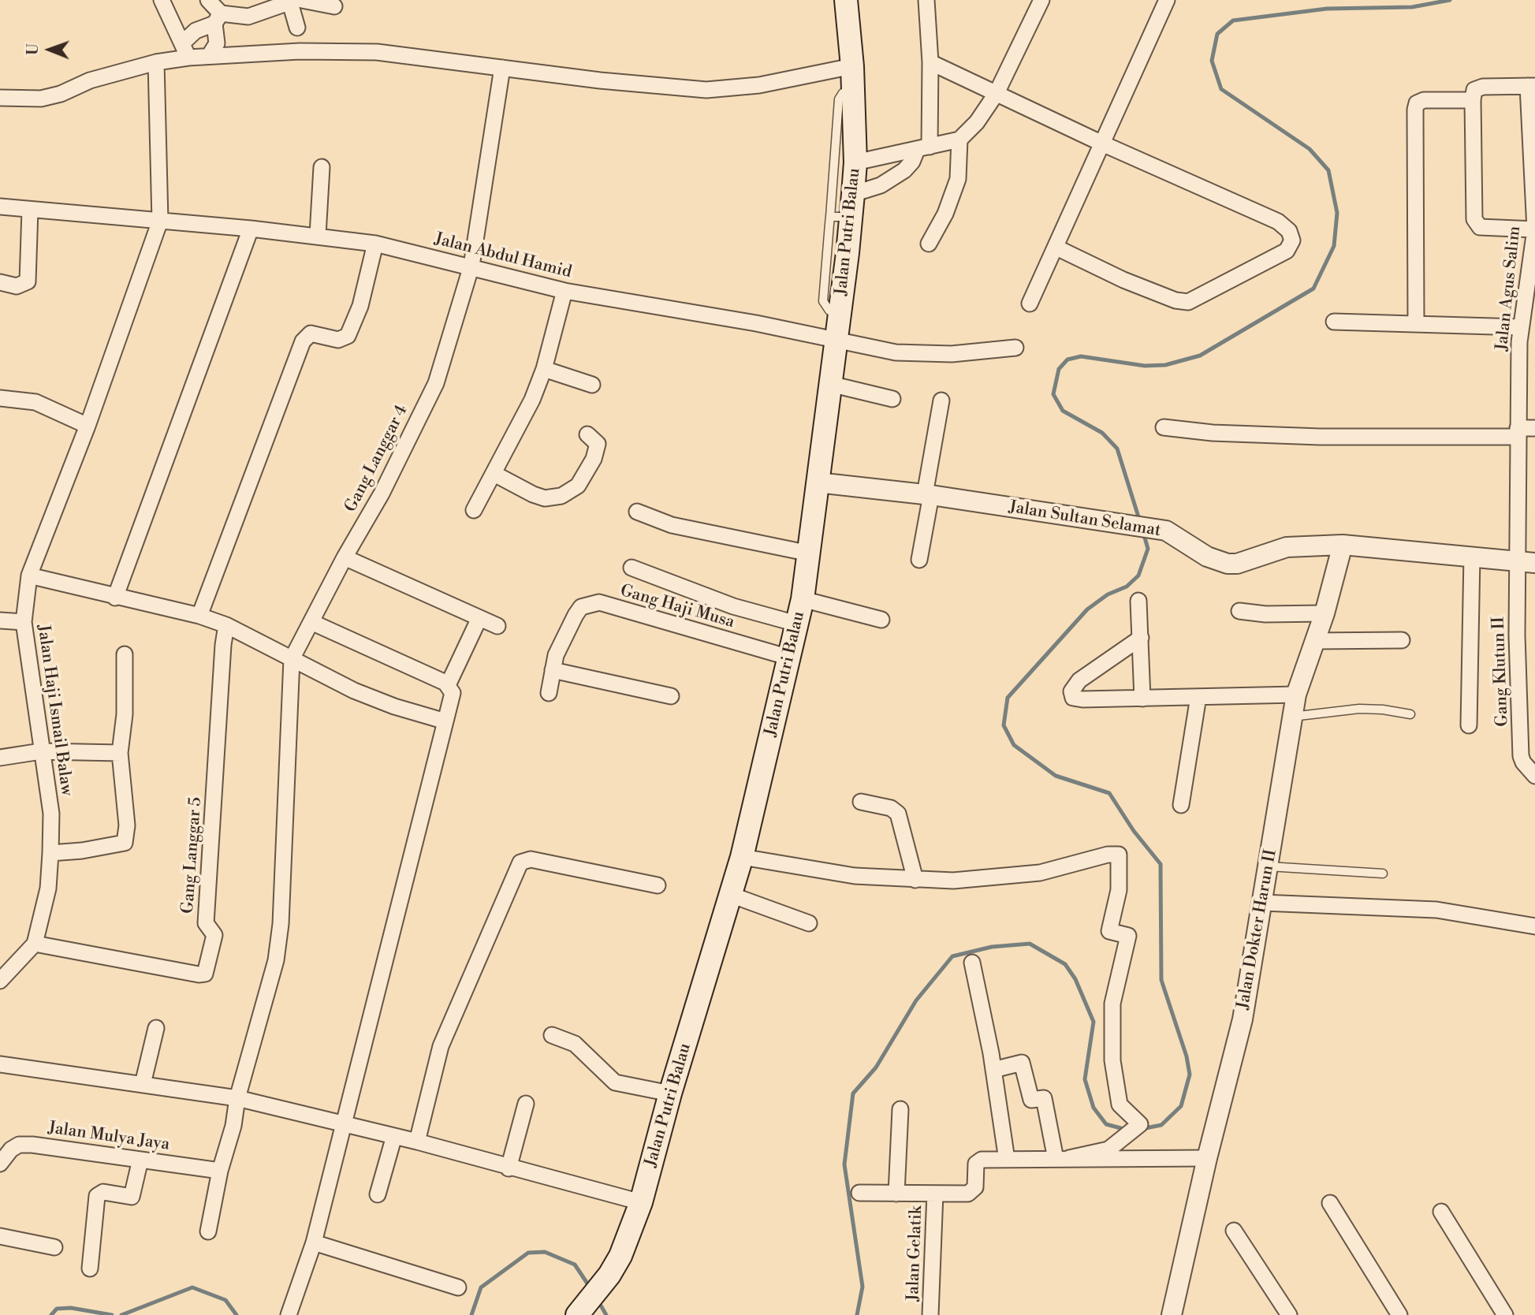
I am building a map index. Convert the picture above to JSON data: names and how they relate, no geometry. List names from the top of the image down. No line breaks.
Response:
{"streets":{"main road":["Jalan Putri Balau"],"street":["Jalan Abdul Hamid","Jalan Agus Salim","Gang Langgar 4","Jalan Sultan Selamat","Gang Haji Musa","Gang Klutun II","Jalan Haji Ismail Balaw","Gang Langgar 5","Jalan Dokter Harun II","Jalan Mulya Jaya","Jalan Gelatik"]},"crossings":[["Jalan Putri Balau","Jalan Abdul Hamid"],["Jalan Putri Balau","Jalan Sultan Selamat"],["Jalan Putri Balau","Gang Haji Musa"],["Jalan Abdul Hamid","Gang Langgar 4"],["Jalan Abdul Hamid","Jalan Haji Ismail Balaw"],["Jalan Agus Salim","Jalan Sultan Selamat"],["Jalan Agus Salim","Gang Klutun II"],["Jalan Sultan Selamat","Gang Klutun II"],["Jalan Sultan Selamat","Jalan Dokter Harun II"],["Jalan Haji Ismail Balaw","Gang Langgar 5"]],"north":"left"}
